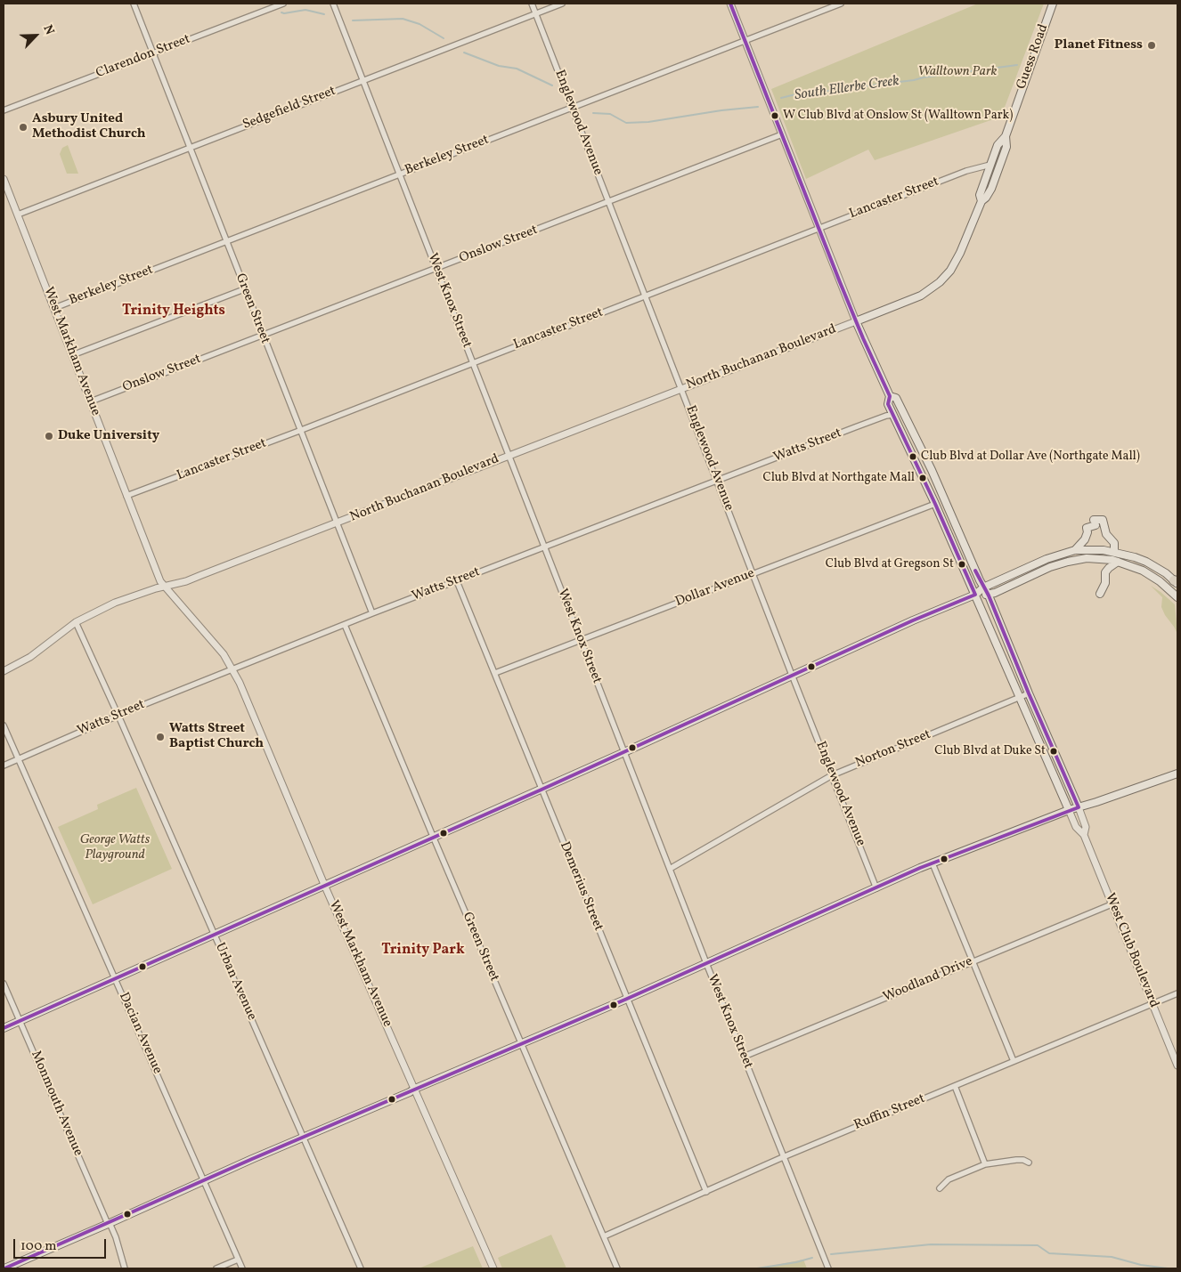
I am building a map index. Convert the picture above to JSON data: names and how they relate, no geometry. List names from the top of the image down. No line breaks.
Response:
{"streets":{"main road":["Guess Road","West Club Boulevard"],"street":["Clarendon Street","Sedgefield Street","Englewood Avenue","Berkeley Street","Lancaster Street","Onslow Street","West Knox Street","Green Street","West Markham Avenue","North Buchanan Boulevard","Watts Street","Dollar Avenue","Norton Street","Demerius Street","Woodland Drive","Urban Avenue","Dacian Avenue","Monmouth Avenue","Ruffin Street"]},"crossings":[["Clarendon Street","Green Street"],["Guess Road","Lancaster Street"],["Guess Road","North Buchanan Boulevard"],["Guess Road","West Club Boulevard"],["Sedgefield Street","Englewood Avenue"],["Sedgefield Street","West Knox Street"],["Sedgefield Street","Green Street"],["Sedgefield Street","West Markham Avenue"],["Englewood Avenue","Berkeley Street"],["Englewood Avenue","Lancaster Street"],["Englewood Avenue","Onslow Street"],["Englewood Avenue","North Buchanan Boulevard"],["Englewood Avenue","Watts Street"],["Englewood Avenue","Dollar Avenue"],["Englewood Avenue","Norton Street"],["Berkeley Street","West Knox Street"],["Berkeley Street","Green Street"],["Berkeley Street","West Markham Avenue"],["Berkeley Street","West Club Boulevard"],["Lancaster Street","West Knox Street"],["Lancaster Street","Green Street"],["Lancaster Street","West Markham Avenue"],["Lancaster Street","West Club Boulevard"],["Onslow Street","West Knox Street"],["Onslow Street","Green Street"],["Onslow Street","West Markham Avenue"],["Onslow Street","West Club Boulevard"],["West Knox Street","North Buchanan Boulevard"],["West Knox Street","Watts Street"],["West Knox Street","Dollar Avenue"],["West Knox Street","Norton Street"],["West Knox Street","Woodland Drive"],["West Knox Street","Ruffin Street"],["Green Street","North Buchanan Boulevard"],["Green Street","Watts Street"],["Green Street","Ruffin Street"],["West Markham Avenue","North Buchanan Boulevard"],["West Markham Avenue","Watts Street"],["North Buchanan Boulevard","West Club Boulevard"],["North Buchanan Boulevard","Urban Avenue"],["Watts Street","Demerius Street"],["Watts Street","West Club Boulevard"],["Watts Street","Urban Avenue"],["Watts Street","Dacian Avenue"],["Dollar Avenue","Demerius Street"],["Dollar Avenue","West Club Boulevard"],["Norton Street","West Club Boulevard"],["Demerius Street","Ruffin Street"],["West Club Boulevard","Woodland Drive"],["West Club Boulevard","Ruffin Street"]],"districts":["Trinity Heights","Trinity Park"],"water":["South Ellerbe Creek"],"parks":["Walltown Park","George Watts Playground"],"places":["Planet Fitness","W Club Blvd at Onslow St (Walltown Park)","Asbury United Methodist Church","Duke University","Club Blvd at Dollar Ave (Northgate Mall)","Club Blvd at Northgate Mall","Club Blvd at Gregson St","Watts Street Baptist Church","Club Blvd at Duke St"],"scale_bar":"100 m","north":"top right"}
